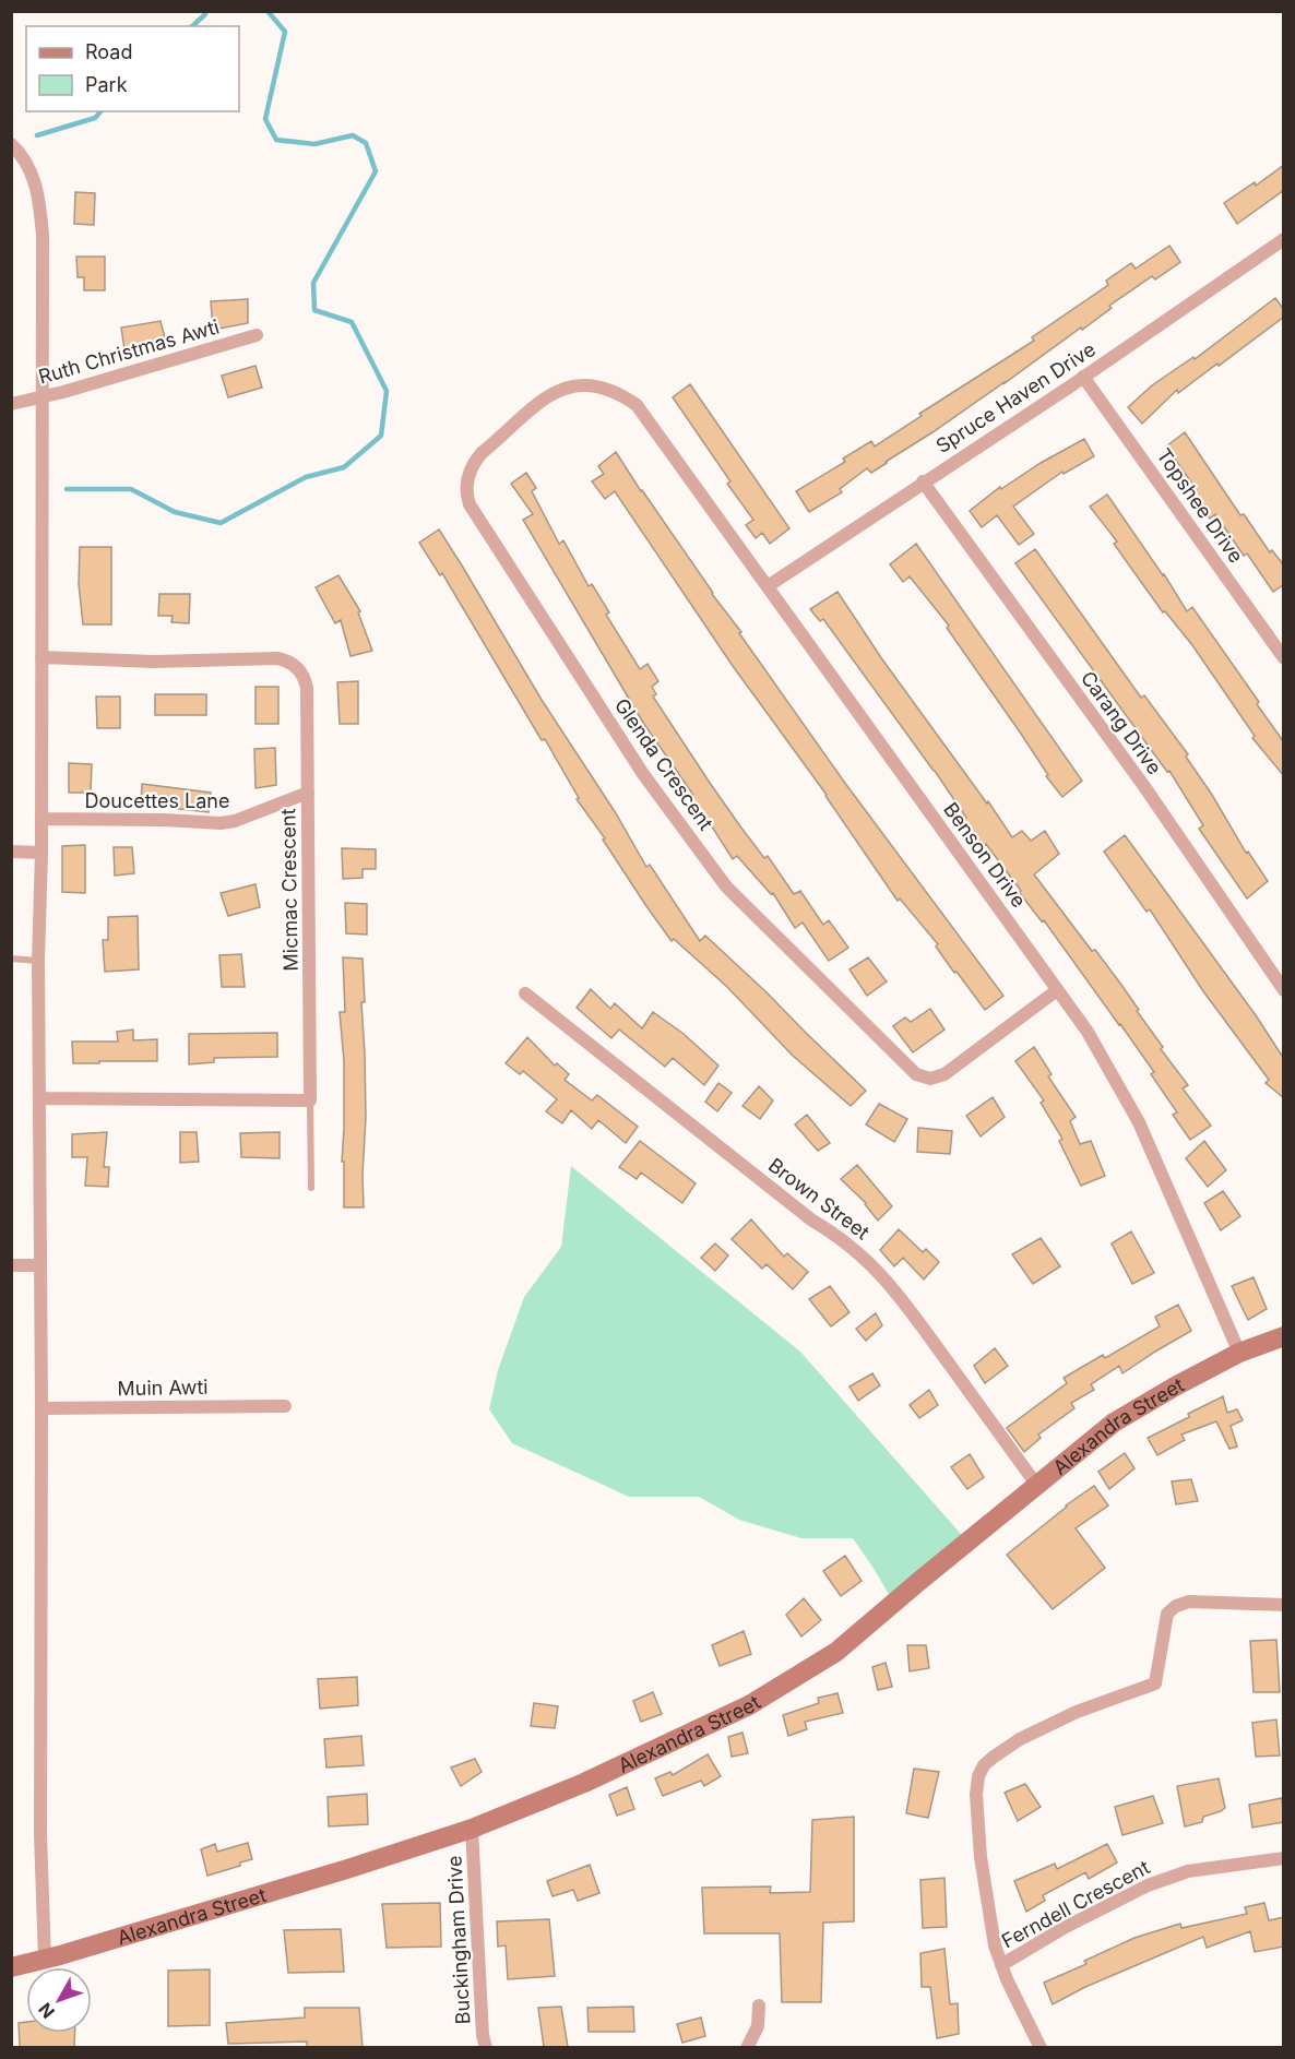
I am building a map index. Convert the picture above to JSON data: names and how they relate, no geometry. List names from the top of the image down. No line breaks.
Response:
{"streets":{"main road":["Alexandra Street"],"street":["Ruth Christmas Awti","Spruce Haven Drive","Topshee Drive","Carang Drive","Glenda Crescent","Doucettes Lane","Benson Drive","Micmac Crescent","Brown Street","Muin Awti","Ferndell Crescent","Buckingham Drive"]},"crossings":[["Spruce Haven Drive","Topshee Drive"],["Spruce Haven Drive","Carang Drive"],["Spruce Haven Drive","Benson Drive"],["Glenda Crescent","Benson Drive"],["Doucettes Lane","Micmac Crescent"],["Benson Drive","Alexandra Street"],["Brown Street","Alexandra Street"],["Alexandra Street","Buckingham Drive"]],"legend":["Road","Park"],"north":"bottom left"}
